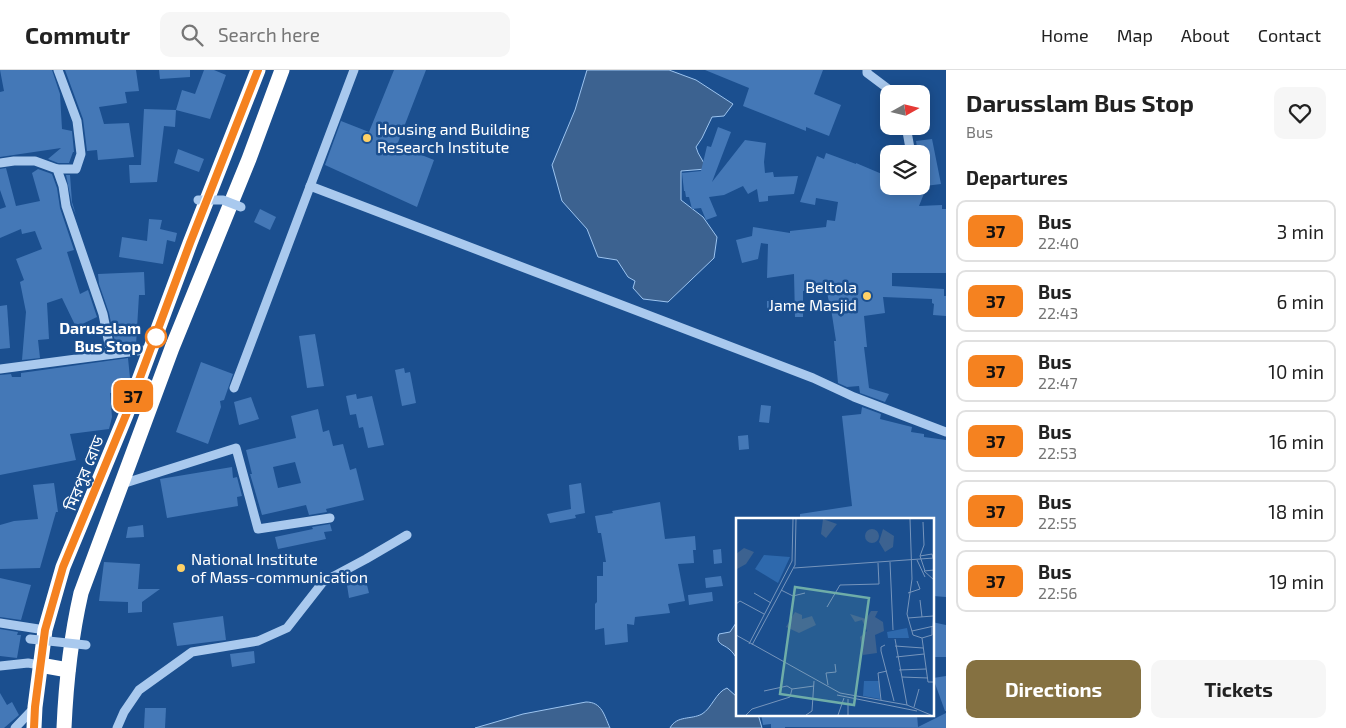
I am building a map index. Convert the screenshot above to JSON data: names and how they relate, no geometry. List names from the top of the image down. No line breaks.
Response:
{"streets":{"highway":["মিরপুর রোড"]},"places":["Housing and Building Research Institute","Beltola Jame Masjid","Darusslam Bus Stop","National Institute of Mass-communication"],"lines":["bus line 37"],"north":"right","page":{"header":"Commutr","search":"Search here","nav":["Home","Map","About","Contact"],"on_map":"37","heading":[["Darusslam Bus Stop","Bus"],"Departures"],"list":[{"mark":"37","name":"Bus","note":"22:40","value":"3 min"},{"mark":"37","name":"Bus","note":"22:43","value":"6 min"},{"mark":"37","name":"Bus","note":"22:47","value":"10 min"},{"mark":"37","name":"Bus","note":"22:53","value":"16 min"},{"mark":"37","name":"Bus","note":"22:55","value":"18 min"},{"mark":"37","name":"Bus","note":"22:56","value":"19 min"}],"buttons":["Directions","Tickets"]}}
